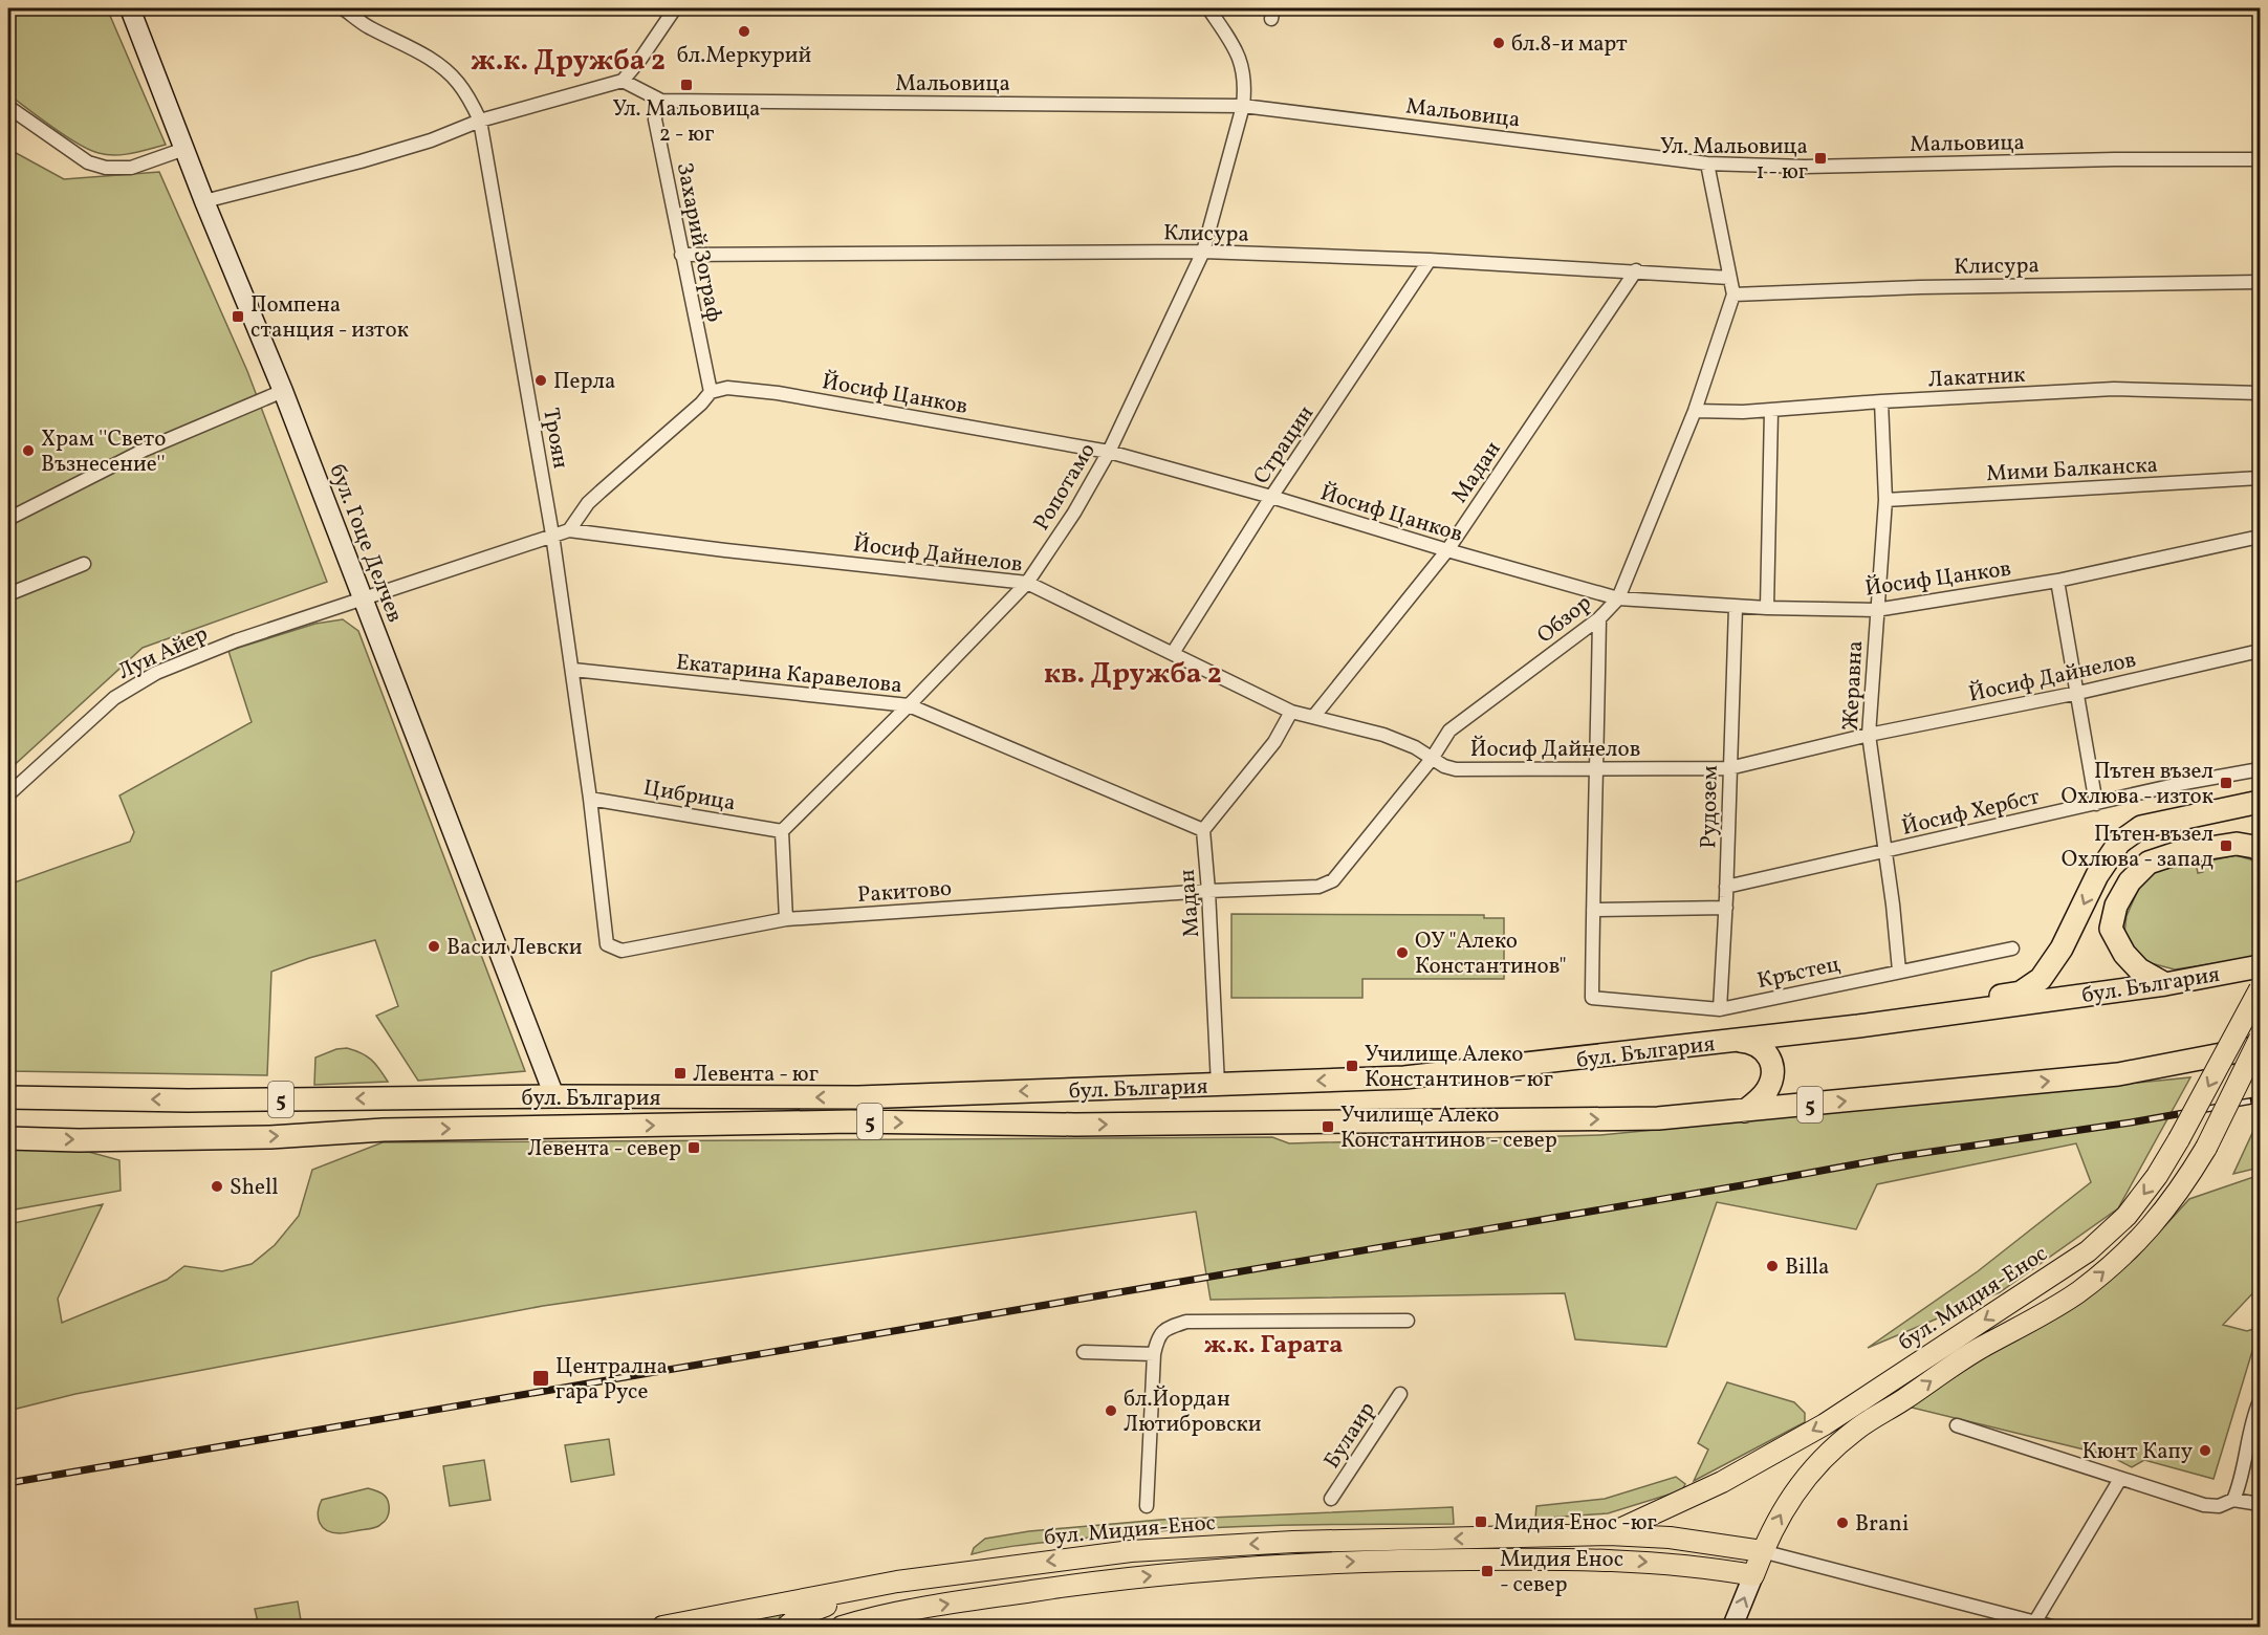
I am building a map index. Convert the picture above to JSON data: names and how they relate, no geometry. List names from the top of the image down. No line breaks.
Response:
{"streets":{"highway":["бул. България","5"],"main road":["бул. Гоце Делчев","бул. Мидия-Енос"],"street":["Мальовица","Клисура","Захарий Зограф","Лакатник","Йосиф Цанков","Троян","Страцин","Мими Балканска","Мадан","Ропотамо","Йосиф Дайнелов","Обзор","Луи Айер","Екатарина Каравелова","Жеравна","Цибрица","Рудозем","Йосиф Хербст","Ракитово","Кръстец","Булаир"]},"crossings":[["Мальовица","Захарий Зограф"],["Мальовица","Ропотамо"],["Клисура","Захарий Зограф"],["Клисура","Страцин"],["Клисура","Мадан"],["Клисура","Ропотамо"],["Клисура","Обзор"],["Захарий Зограф","Йосиф Цанков"],["Лакатник","Обзор"],["Лакатник","Жеравна"],["Йосиф Цанков","Страцин"],["Йосиф Цанков","Мадан"],["Йосиф Цанков","Ропотамо"],["Йосиф Цанков","Обзор"],["Йосиф Цанков","Жеравна"],["Йосиф Цанков","Рудозем"],["Троян","Йосиф Дайнелов"],["Троян","Екатарина Каравелова"],["Троян","Цибрица"],["Троян","Ракитово"],["Страцин","Йосиф Дайнелов"],["Мими Балканска","Жеравна"],["Мадан","Йосиф Дайнелов"],["Мадан","Обзор"],["Мадан","Екатарина Каравелова"],["Мадан","Ракитово"],["Мадан","бул. България"],["Ропотамо","Йосиф Дайнелов"],["Ропотамо","Екатарина Каравелова"],["Ропотамо","Цибрица"],["бул. Гоце Делчев","Йосиф Дайнелов"],["бул. Гоце Делчев","Луи Айер"],["бул. Гоце Делчев","бул. България"],["Йосиф Дайнелов","Обзор"],["Йосиф Дайнелов","Луи Айер"],["Йосиф Дайнелов","Жеравна"],["Йосиф Дайнелов","Рудозем"],["Обзор","Ракитово"],["Жеравна","Йосиф Хербст"],["Жеравна","Кръстец"],["Рудозем","Йосиф Хербст"],["Рудозем","Кръстец"]],"districts":["ж.к. Дружба 2","кв. Дружба 2","ж.к. Гарата"],"places":{"other":["бл.Меркурий","бл.8-и март","Перла","Храм ''Свето Възнесение''","Васил Левски","ОУ \"Алеко Константинов\"","Shell","Billa","бл.Йордан Лютибровски","Кюнт Капу","Brani"],"transit":["Ул. Мальовица 2 - юг","Ул. Мальовица 1 - юг","Помпена станция - изток","Пътен възел Охлюва - изток","Пътен възел Охлюва - запад","Училище Алеко Константинов - юг","Левента - юг","Училище Алеко Константинов - север","Левента - север","Централна гара Русе","Мидия Енос -юг","Мидия Енос - север"]}}
